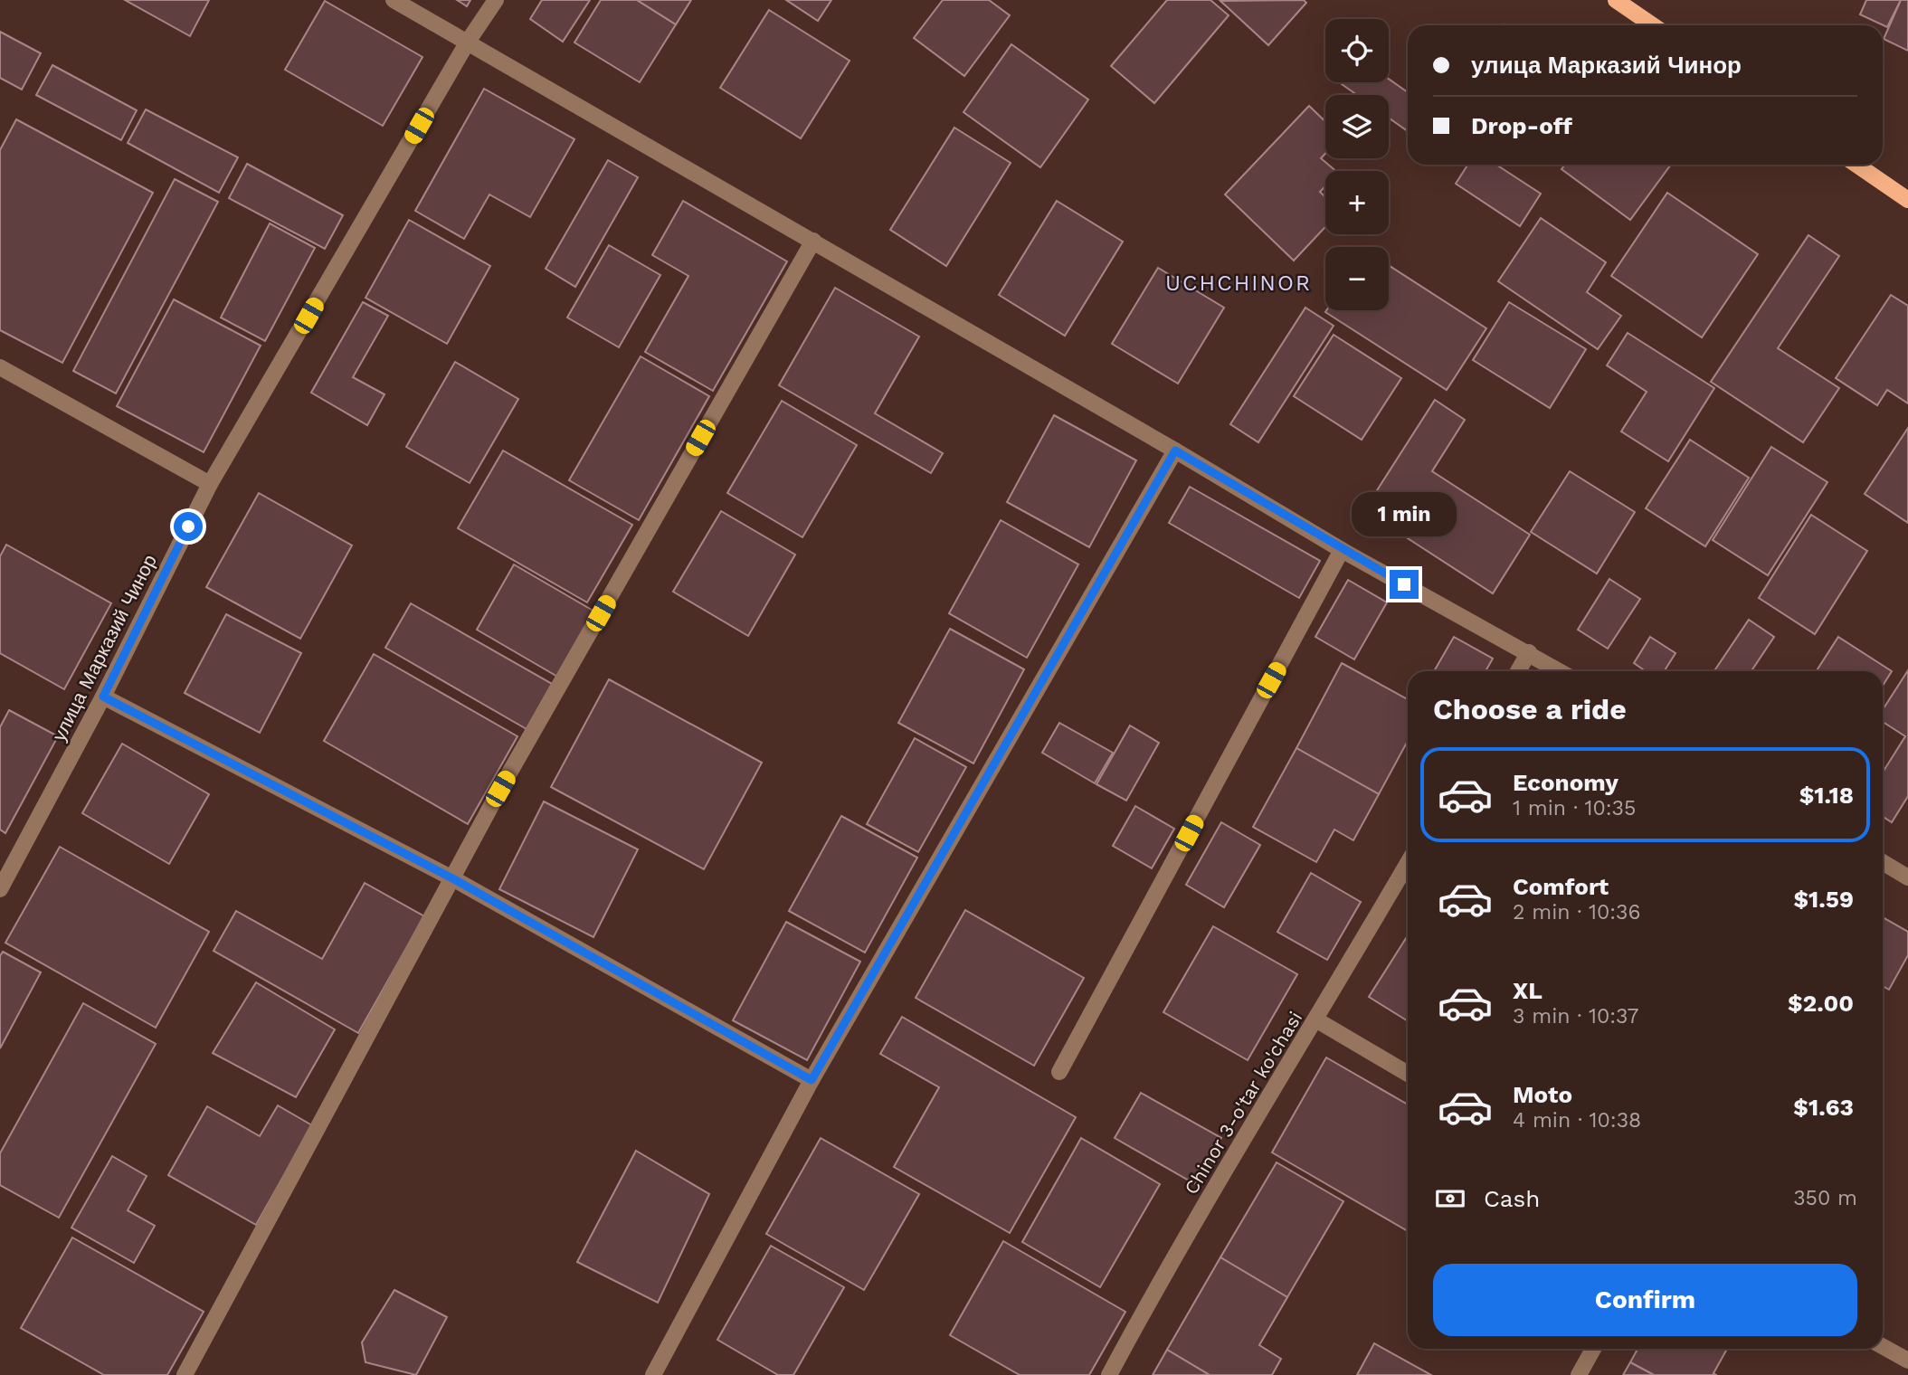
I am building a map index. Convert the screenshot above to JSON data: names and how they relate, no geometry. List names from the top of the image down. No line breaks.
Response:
{"streets":{"street":["улица Марказий Чинор","Chinor 3-o'tar ko'chasi"]},"districts":["UCHCHINOR"],"page":{"map_buttons":["+","−"],"banner":["улица Марказий Чинор","Drop-off"],"bubble":"1 min","heading":"Choose a ride","list":[{"name":"Economy","note":"1 min · 10:35","value":"$1.18"},{"name":"Comfort","note":"2 min · 10:36","value":"$1.59"},{"name":"XL","note":"3 min · 10:37","value":"$2.00"},{"name":"Moto","note":"4 min · 10:38","value":"$1.63"}],"pay":["Cash","350 m"],"buttons":"Confirm"}}
